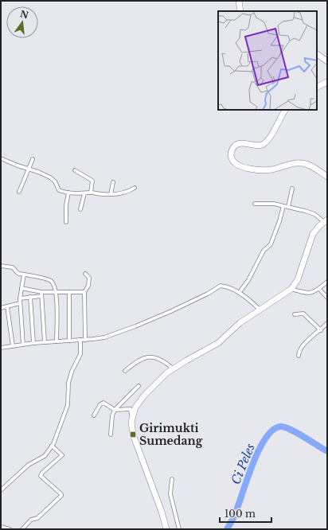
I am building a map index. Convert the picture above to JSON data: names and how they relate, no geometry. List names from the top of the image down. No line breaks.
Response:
{"water":["Ci Peles"],"places":{"transit":["Girimukti Sumedang"]},"scale_bar":"100 m","north":"top"}
